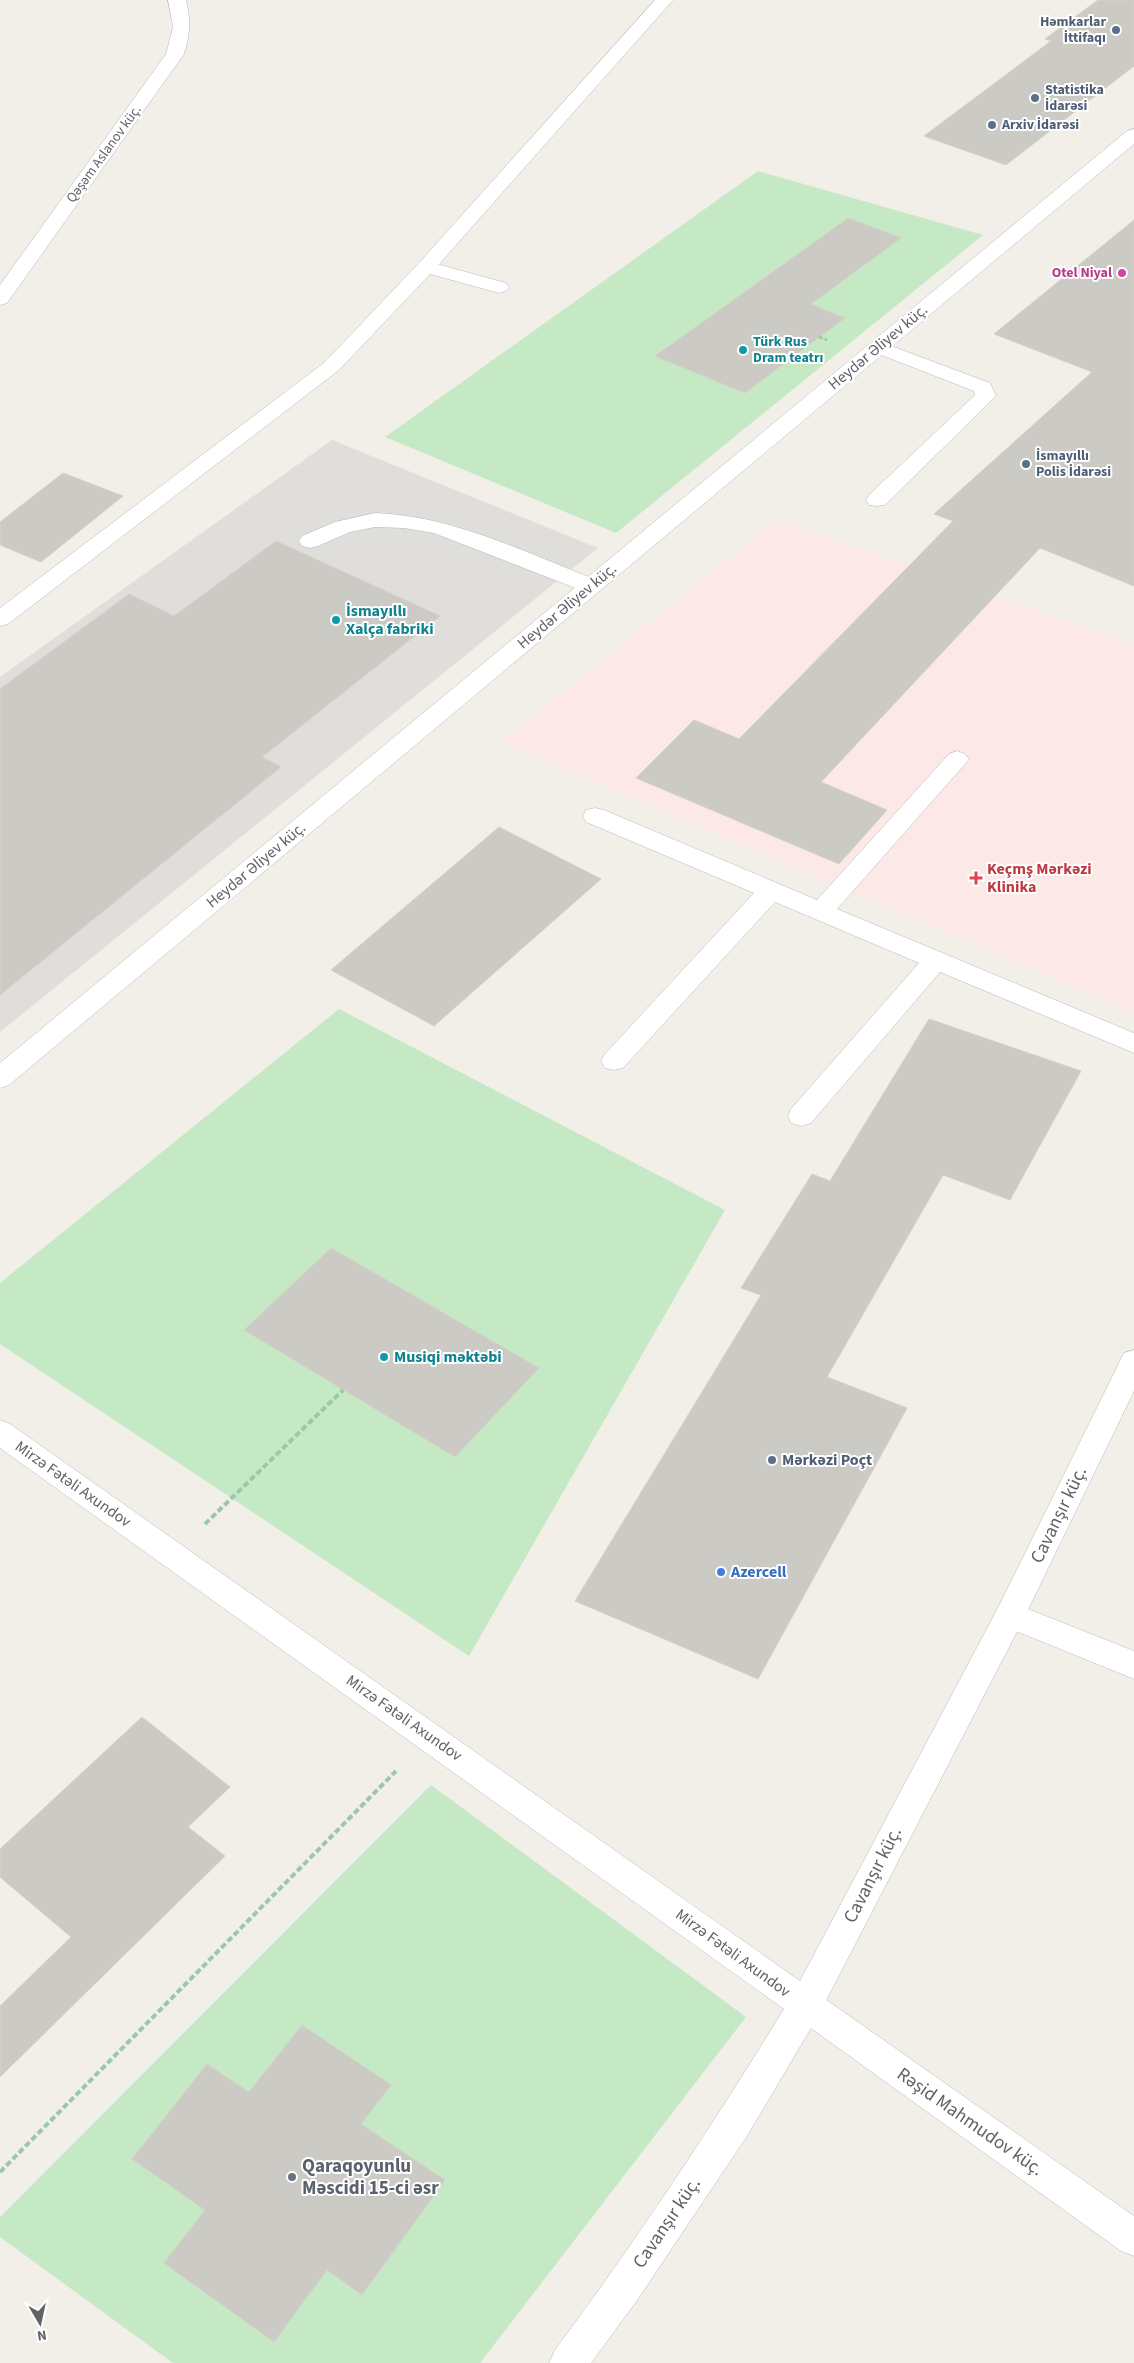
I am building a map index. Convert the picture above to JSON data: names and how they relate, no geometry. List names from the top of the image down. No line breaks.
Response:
{"streets":{"street":["Qəşəm Aslanov küç.","Heydər Əliyev küç.","Mirzə Fətəli Axundov","Cavanşır küç.","Rəşid Mahmudov küç."]},"crossings":[["Mirzə Fətəli Axundov","Cavanşır küç."],["Mirzə Fətəli Axundov","Rəşid Mahmudov küç."],["Cavanşır küç.","Rəşid Mahmudov küç."]],"places":{"other":["Həmkarlar İttifaqı","Statistika İdarəsi","Arxiv İdarəsi","Otel Niyal","Türk Rus Dram teatrı","İsmayıllı Polis İdarəsi","İsmayıllı Xalça fabriki","Musiqi məktəbi","Mərkəzi Poçt","Azercell","Qaraqoyunlu Məscidi 15-ci əsr"],"health":["Keçmş Mərkəzi Klinika"]},"north":"bottom"}
